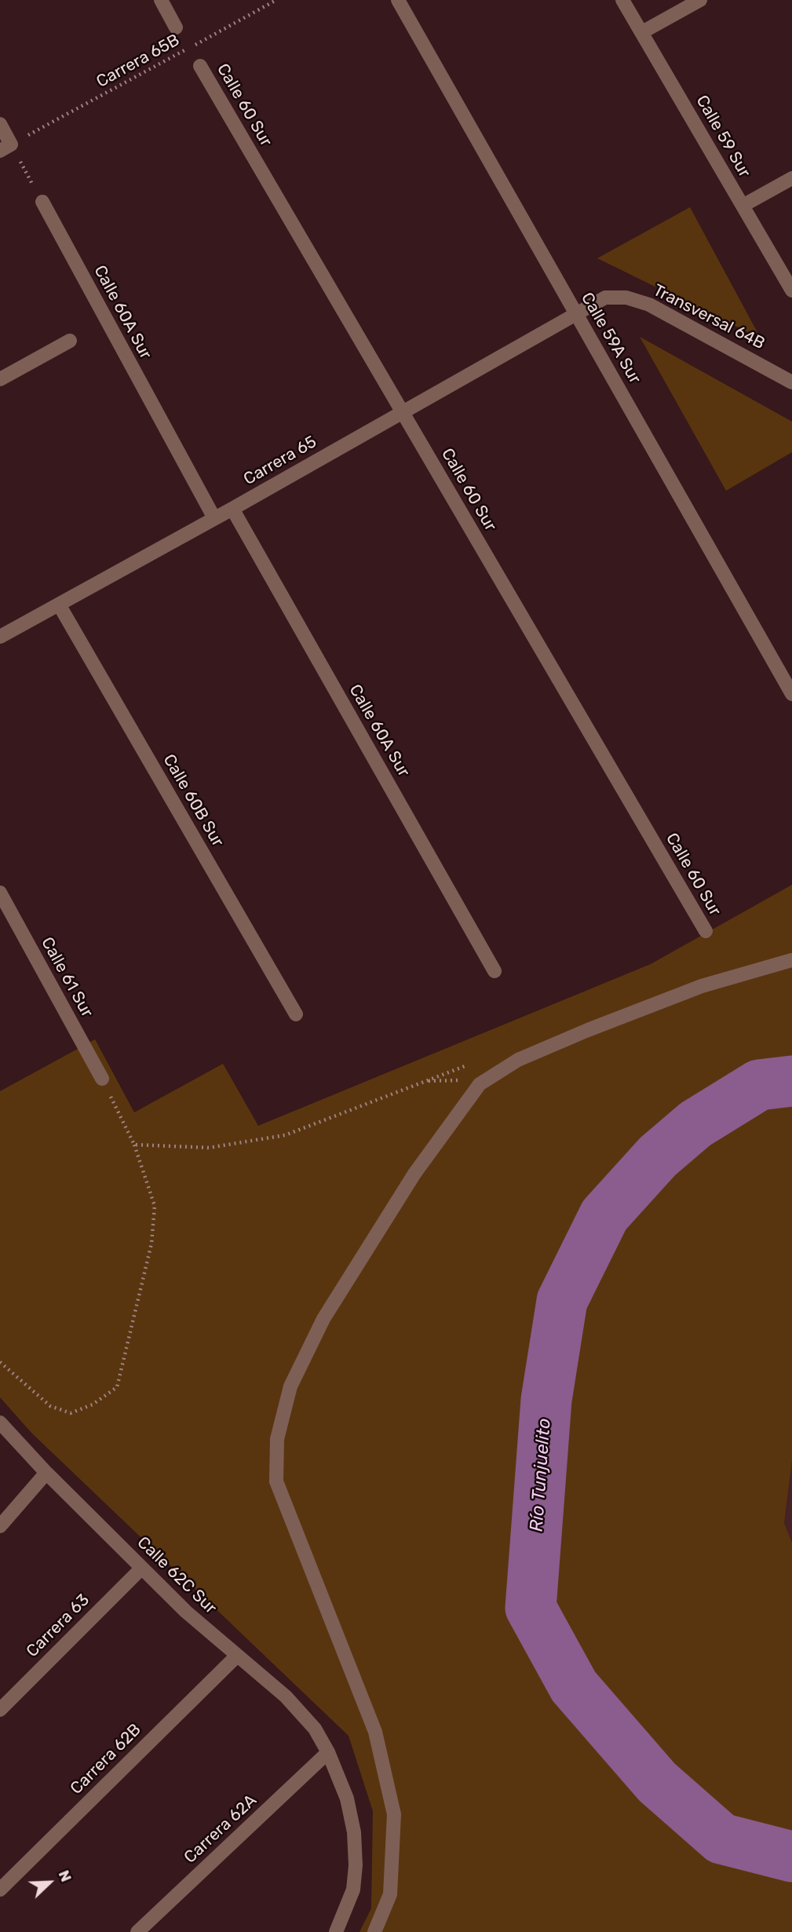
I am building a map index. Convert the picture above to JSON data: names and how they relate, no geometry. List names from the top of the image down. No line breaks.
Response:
{"streets":{"street":["Calle 60 Sur","Calle 59 Sur","Calle 60A Sur","Transversal 64B","Calle 59A Sur","Carrera 65","Calle 60B Sur","Calle 61 Sur","Calle 62C Sur","Carrera 63","Carrera 62B","Carrera 62A"],"path":["Carrera 65B"]},"crossings":[["Calle 60 Sur","Carrera 65"],["Calle 60A Sur","Carrera 65"],["Transversal 64B","Calle 59A Sur"],["Transversal 64B","Carrera 65"],["Calle 59A Sur","Carrera 65"],["Carrera 65","Calle 60B Sur"],["Calle 62C Sur","Carrera 63"],["Calle 62C Sur","Carrera 62B"],["Calle 62C Sur","Carrera 62A"]],"water":["Río Tunjuelito"],"north":"top right"}
